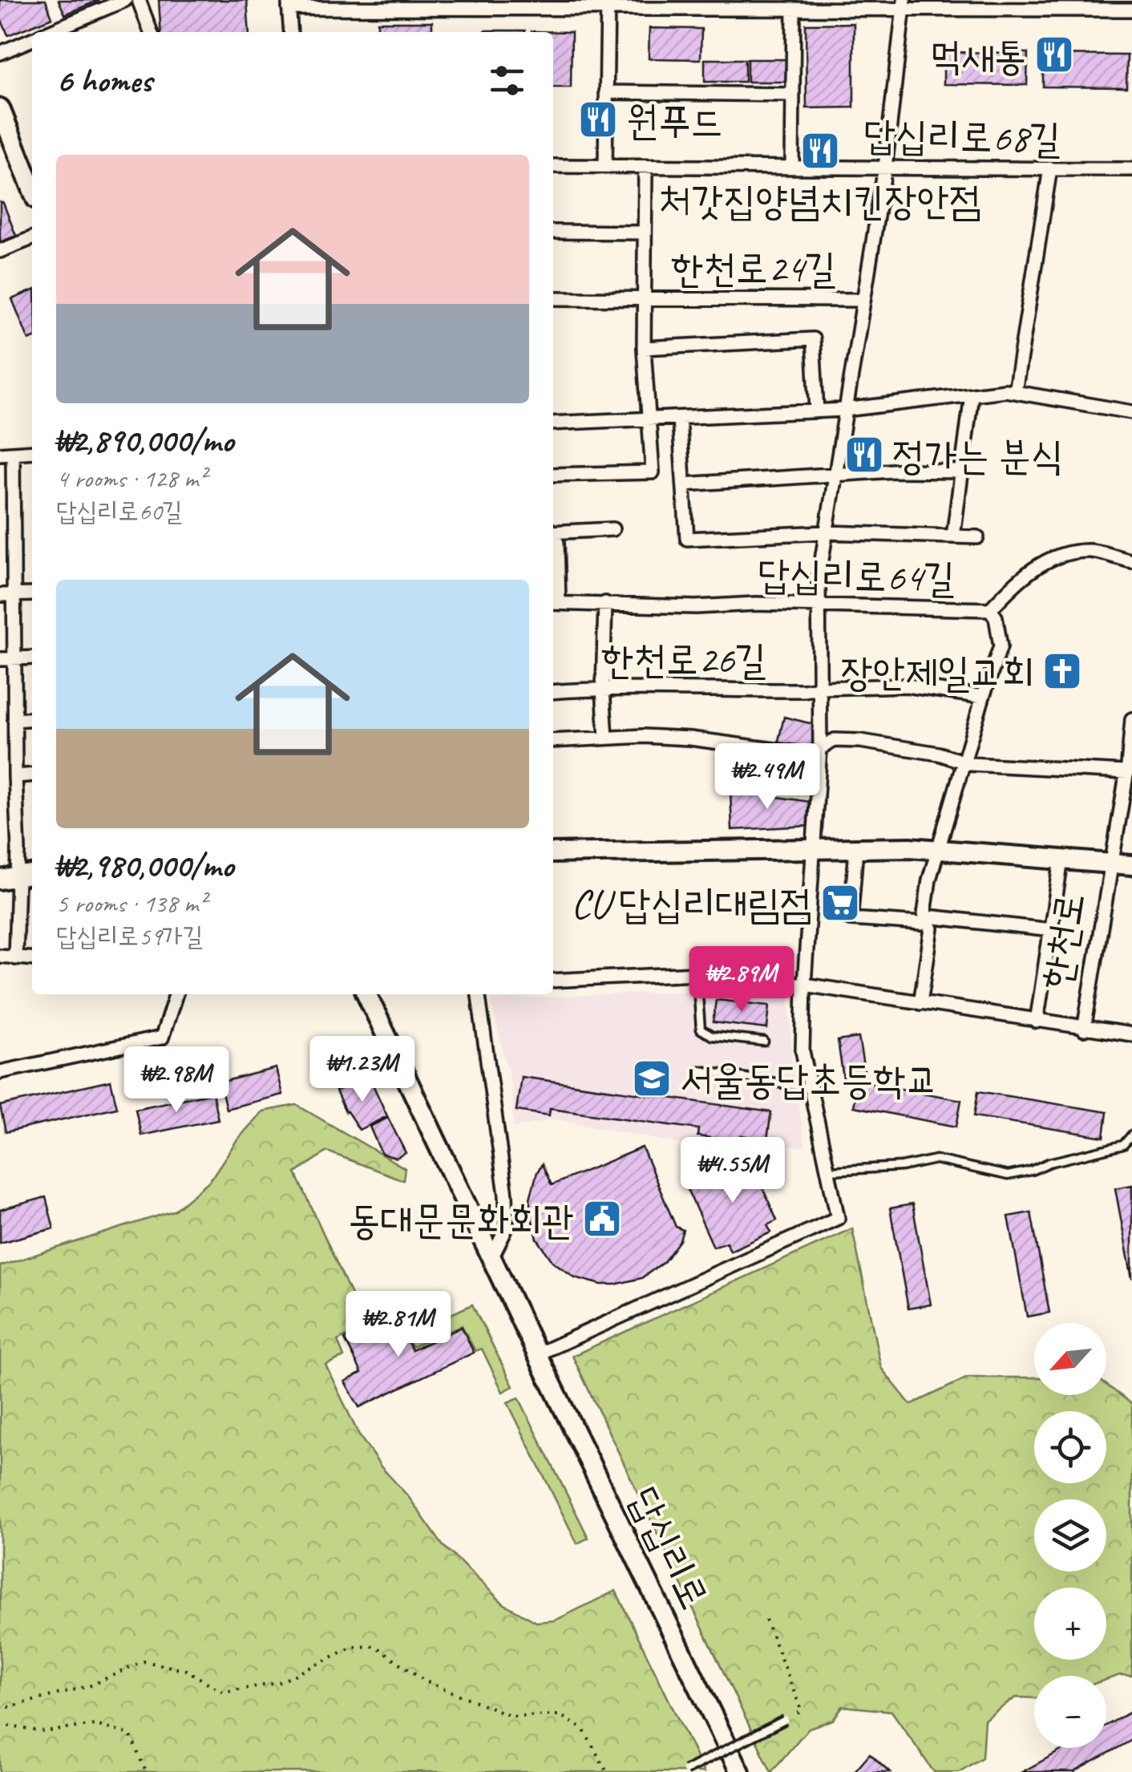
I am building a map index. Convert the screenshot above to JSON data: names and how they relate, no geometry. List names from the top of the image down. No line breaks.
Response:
{"streets":{"main road":["한천로","답십리로"],"street":["답십리로68길","한천로24길","답십리로64길","한천로26길"]},"crossings":[["답십리로68길","한천로24길"],["한천로24길","답십리로64길"],["한천로24길","한천로26길"],["한천로24길","한천로"]],"places":{"restaurant":["먹새통","원푸드","처갓집양념치킨장안점","정가는 분식"],"church":["장안제일교회"],"supermarket":["CU 답십리대림점"],"school or university":["서울동답초등학교"],"public building":["동대문문화회관"]},"north":"bottom left","page":{"heading":"6 homes","list":[{"name":"₩2,890,000/mo","note":"4 rooms · 128 m² · 답십리로60길"},{"name":"₩2,980,000/mo","note":"5 rooms · 138 m² · 답십리로59가길"}],"price":["₩2.49M","₩2.89M","₩1.23M","₩2.98M","₩4.55M","₩2.81M"],"map_buttons":["+","−"]}}
